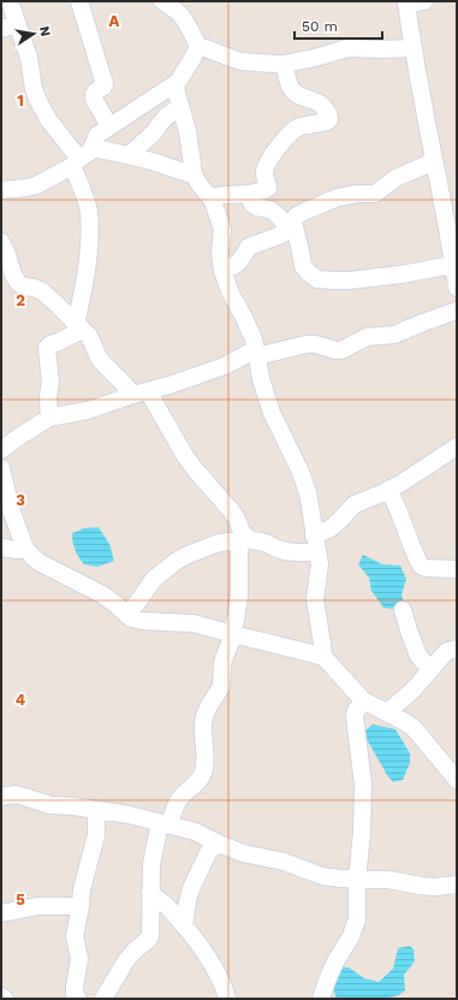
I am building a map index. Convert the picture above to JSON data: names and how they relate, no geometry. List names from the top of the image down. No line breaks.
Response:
{"scale_bar":"50 m","north":"right","grid":{"columns":["A"],"rows":["1","2","3","4","5"]}}
